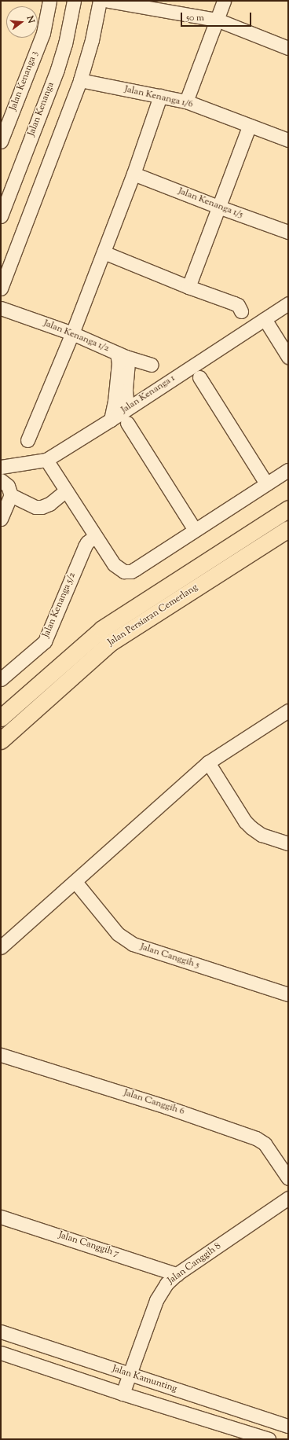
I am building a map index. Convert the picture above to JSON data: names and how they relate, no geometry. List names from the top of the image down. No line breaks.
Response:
{"streets":{"main road":["Jalan Persiaran Cemerlang"],"street":["Jalan Kenanga 3","Jalan Kenanga 1/6","Jalan Kenanga","Jalan Kenanga 1/5","Jalan Kenanga 1/2","Jalan Kenanga 1","Jalan Kenanga 5/2","Jalan Canggih 5","Jalan Canggih 6","Jalan Canggih 7","Jalan Canggih 8","Jalan Kamunting"]},"crossings":[["Jalan Canggih 7","Jalan Canggih 8"],["Jalan Canggih 8","Jalan Kamunting"]],"scale_bar":"50 m","north":"right"}
